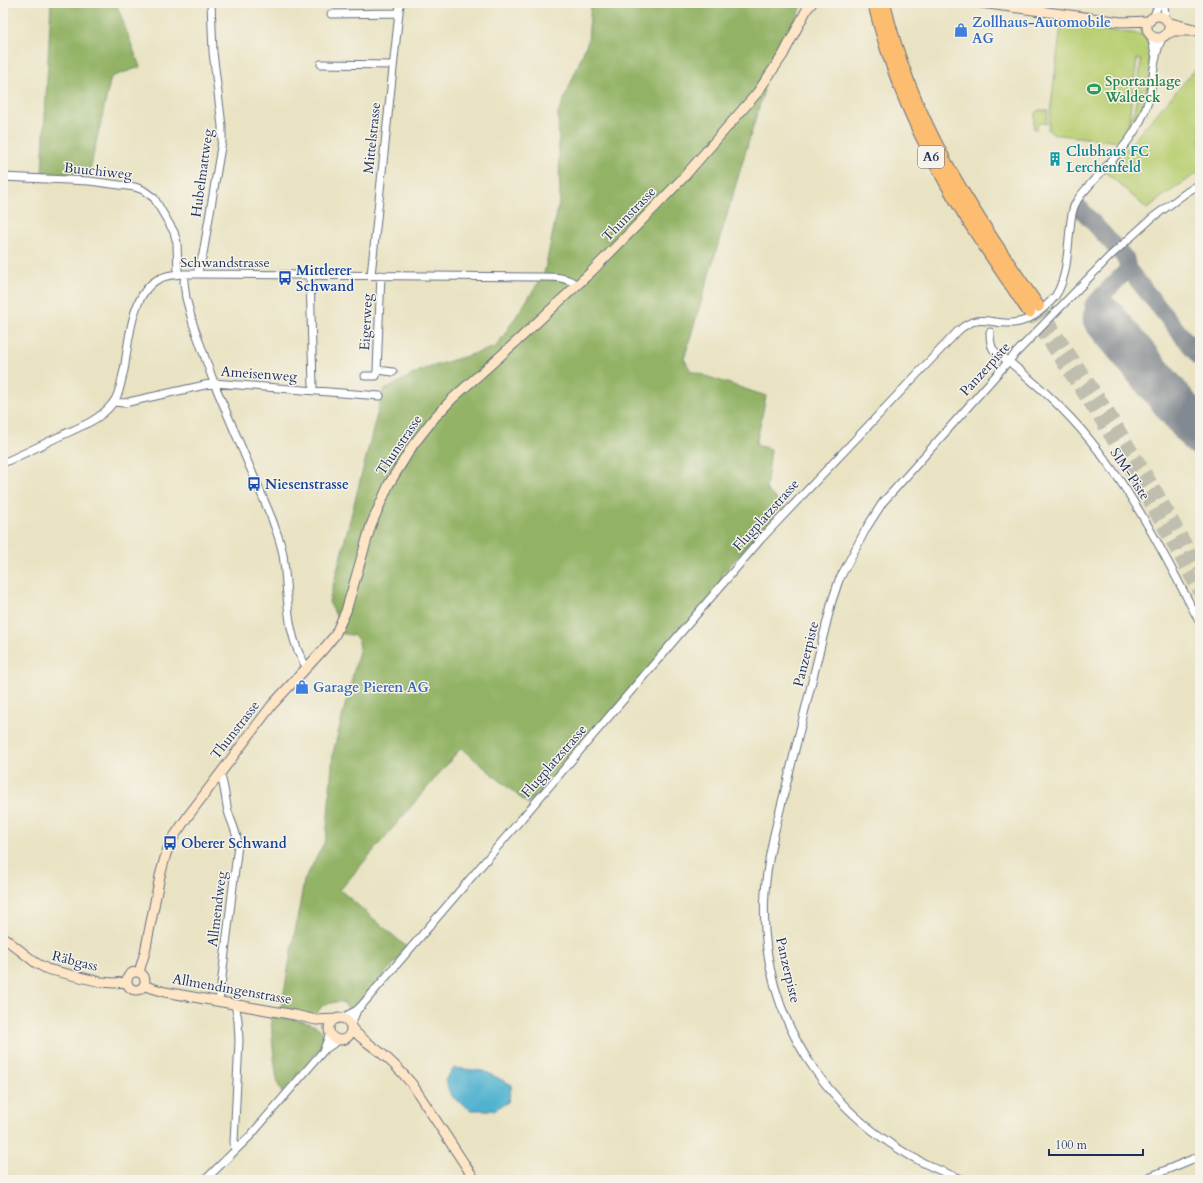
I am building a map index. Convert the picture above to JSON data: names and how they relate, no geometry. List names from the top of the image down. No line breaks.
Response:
{"streets":{"highway":["A6"],"street":["Mittelstrasse","Buuchiweg","Hubelmattweg","Thunstrasse","Schwandstrasse","Eigerweg","Panzerpiste","Ameisenweg","SIM-Piste","Flugplatzstrasse","Allmendweg","Räbgass","Allmendingenstrasse"]},"crossings":[["Mittelstrasse","Schwandstrasse"],["Buuchiweg","Schwandstrasse"],["Hubelmattweg","Schwandstrasse"],["Thunstrasse","Schwandstrasse"],["Thunstrasse","Allmendweg"],["Thunstrasse","Räbgass"],["Thunstrasse","Allmendingenstrasse"],["Schwandstrasse","Eigerweg"],["Schwandstrasse","Ameisenweg"],["Panzerpiste","SIM-Piste"],["Flugplatzstrasse","Allmendingenstrasse"],["Allmendweg","Allmendingenstrasse"],["Räbgass","Allmendingenstrasse"]],"places":{"shop":["Zollhaus-Automobile AG","Garage Pieren AG"],"sports":["Sportanlage Waldeck"],"building":["Clubhaus FC Lerchenfeld"],"bus stop":["Mittlerer Schwand","Niesenstrasse","Oberer Schwand"]},"scale_bar":"100 m"}
